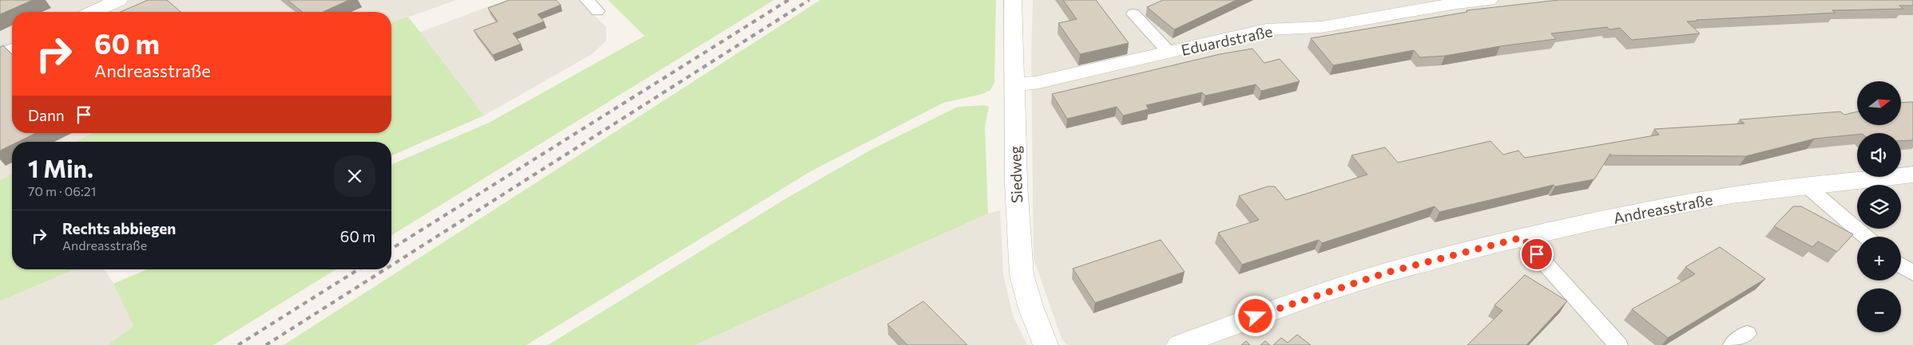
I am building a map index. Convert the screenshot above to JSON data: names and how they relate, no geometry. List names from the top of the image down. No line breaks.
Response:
{"streets":{"street":["Eduardstraße","Siedweg","Andreasstraße"]},"crossings":[["Eduardstraße","Siedweg"]],"north":"right","page":{"turn":["60 m","Andreasstraße"],"map_buttons":["+","−"],"then":"Dann","heading":["1 Min.","70 m · 06:21"],"list":[{"name":"Rechts abbiegen","note":"Andreasstraße","value":"60 m"}]}}
